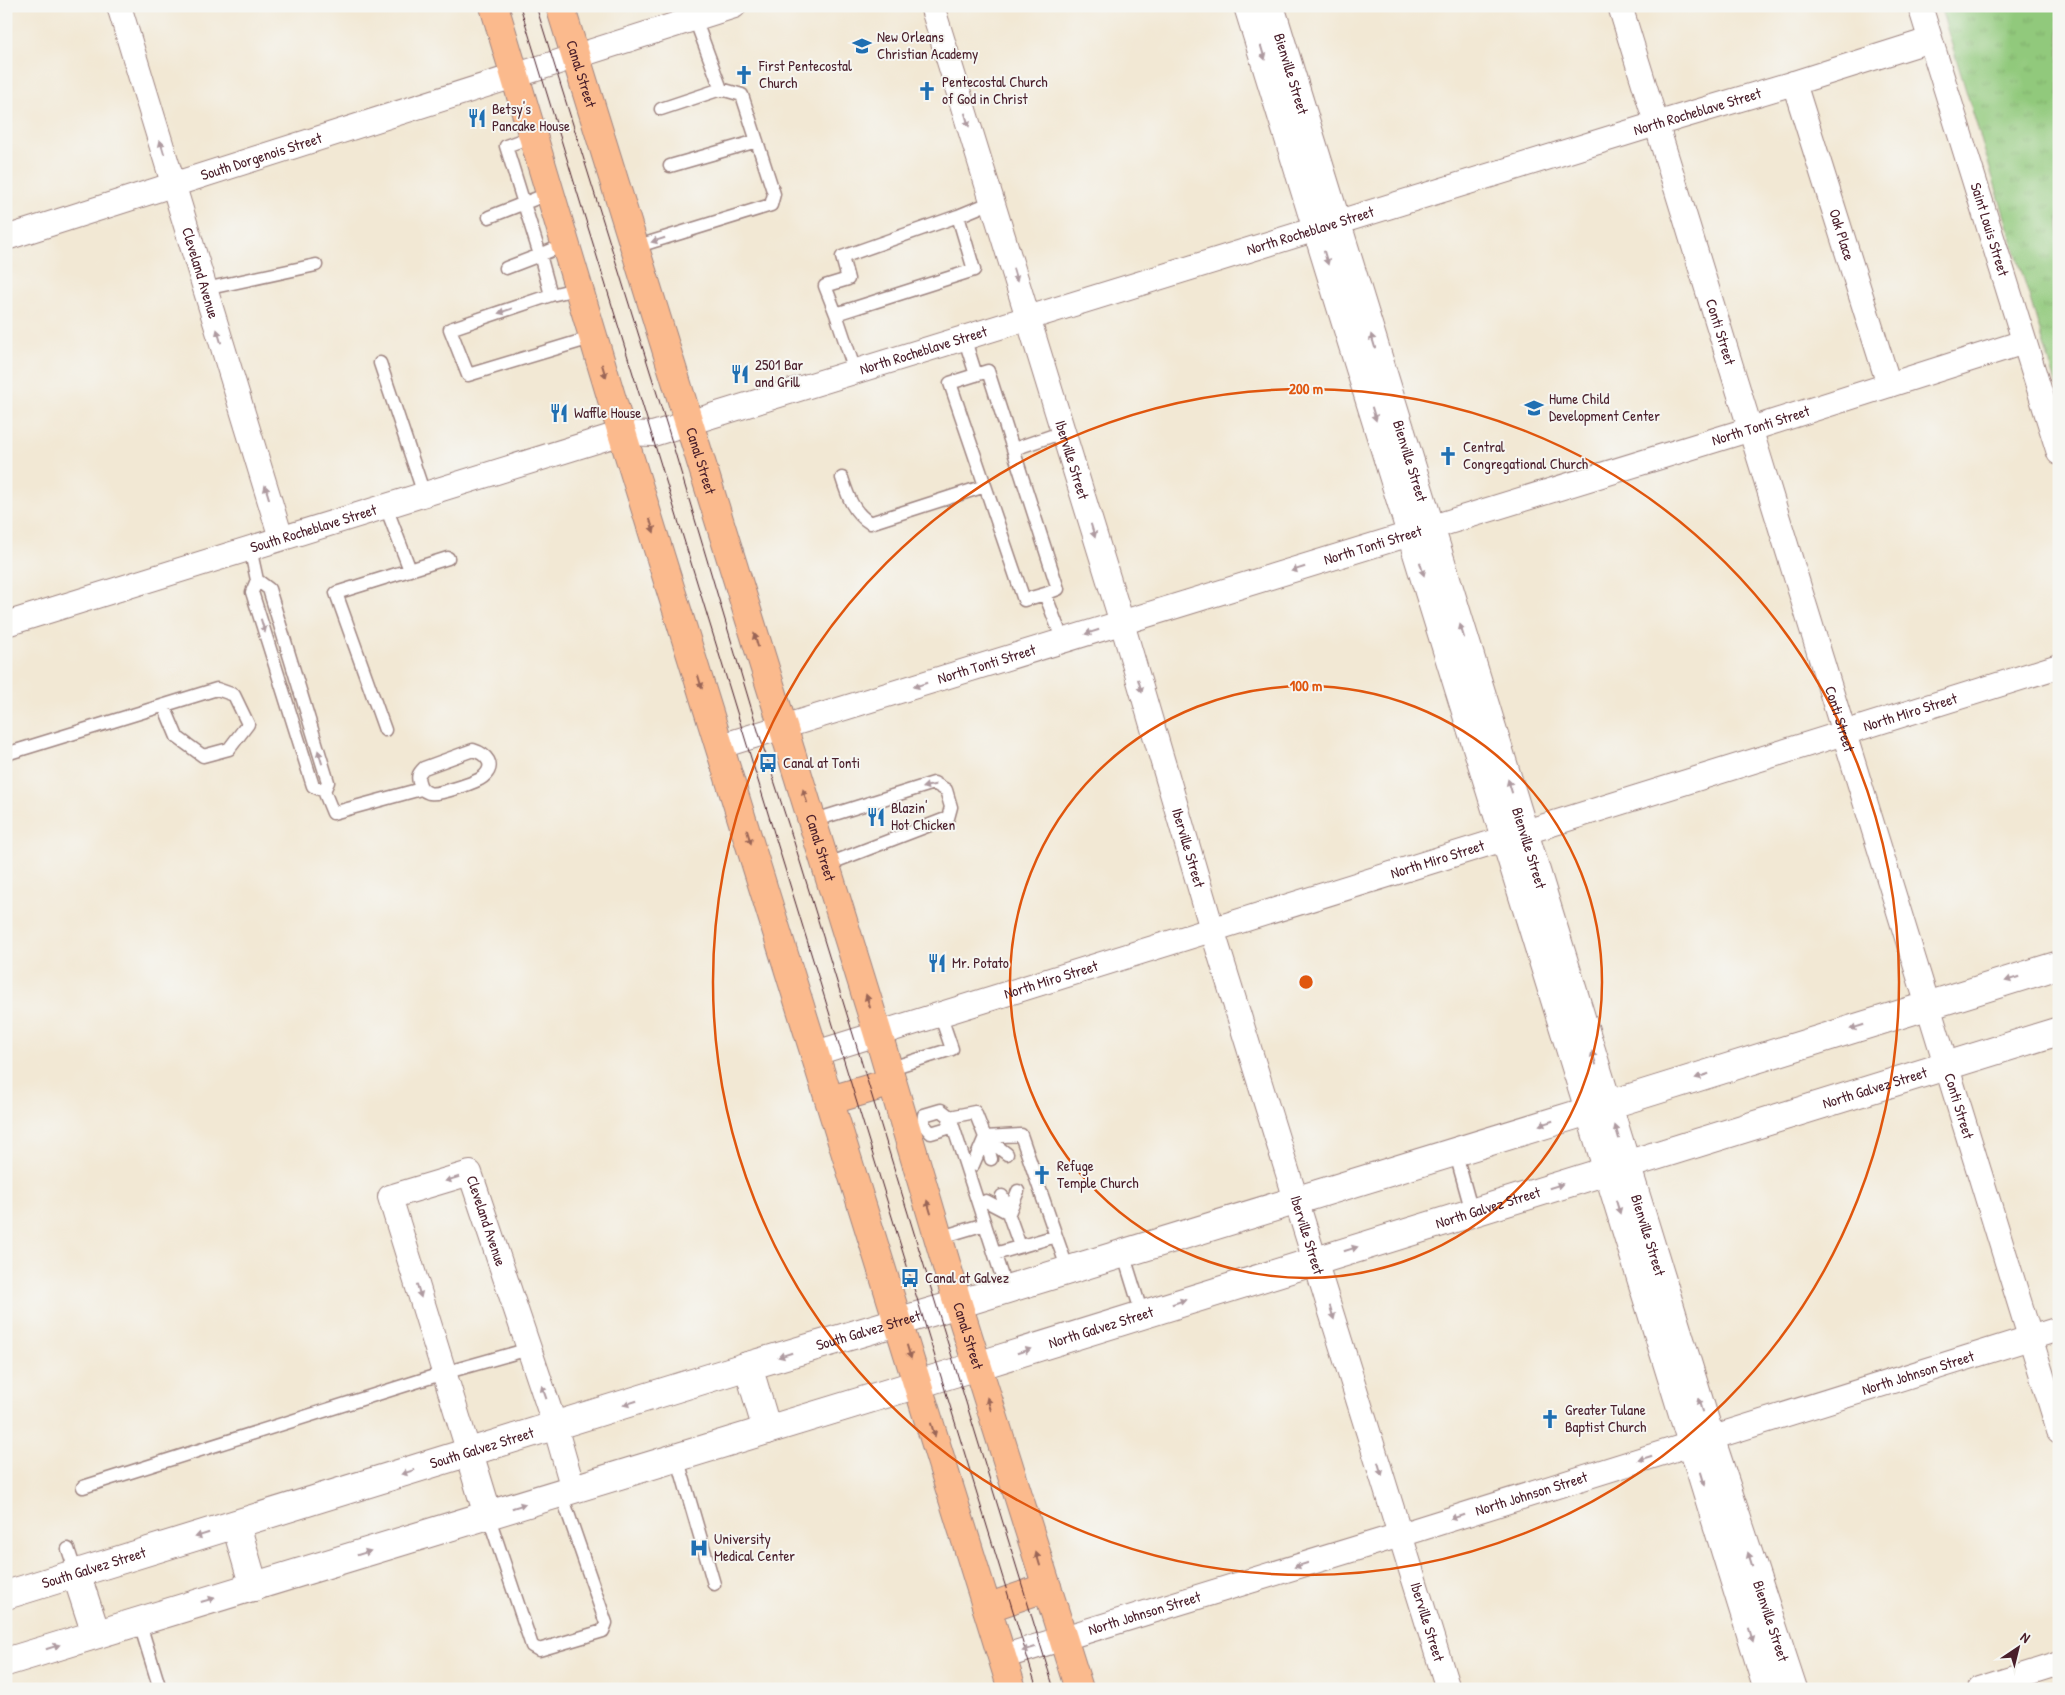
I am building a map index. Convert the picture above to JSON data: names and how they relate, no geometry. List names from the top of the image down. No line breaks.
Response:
{"streets":{"main road":["Canal Street"],"street":["Bienville Street","North Rocheblave Street","South Dorgenois Street","Saint Louis Street","Oak Place","Cleveland Avenue","Conti Street","North Tonti Street","Iberville Street","South Rocheblave Street","North Miro Street","North Galvez Street","South Galvez Street","North Johnson Street"]},"crossings":[["Canal Street","North Rocheblave Street"],["Canal Street","South Dorgenois Street"],["Canal Street","North Tonti Street"],["Canal Street","North Miro Street"],["Canal Street","North Galvez Street"],["Canal Street","South Galvez Street"],["Canal Street","North Johnson Street"],["Bienville Street","North Rocheblave Street"],["Bienville Street","North Tonti Street"],["Bienville Street","North Miro Street"],["Bienville Street","North Galvez Street"],["Bienville Street","North Johnson Street"],["North Rocheblave Street","Saint Louis Street"],["North Rocheblave Street","Oak Place"],["North Rocheblave Street","Conti Street"],["North Rocheblave Street","Iberville Street"],["North Rocheblave Street","South Rocheblave Street"],["South Dorgenois Street","Cleveland Avenue"],["Saint Louis Street","North Tonti Street"],["Oak Place","North Tonti Street"],["Cleveland Avenue","South Rocheblave Street"],["Cleveland Avenue","South Galvez Street"],["Conti Street","North Tonti Street"],["Conti Street","North Miro Street"],["Conti Street","North Galvez Street"],["Conti Street","North Johnson Street"],["North Tonti Street","Iberville Street"],["Iberville Street","North Miro Street"],["Iberville Street","North Galvez Street"],["Iberville Street","North Johnson Street"]],"one_way":["North Tonti Street","Iberville Street","North Johnson Street"],"places":{"school or university":["New Orleans Christian Academy","Hume Child Development Center"],"church":["First Pentecostal Church","Pentecostal Church of God in Christ","Central Congregational Church","Refuge Temple Church","Greater Tulane Baptist Church"],"restaurant":["Betsy's Pancake House","2501 Bar and Grill","Waffle House","Blazin' Hot Chicken","Mr. Potato"],"bus stop":["Canal at Tonti","Canal at Galvez"],"hospital":["University Medical Center"]},"north":"top right","rings":["200 m","100 m"]}
